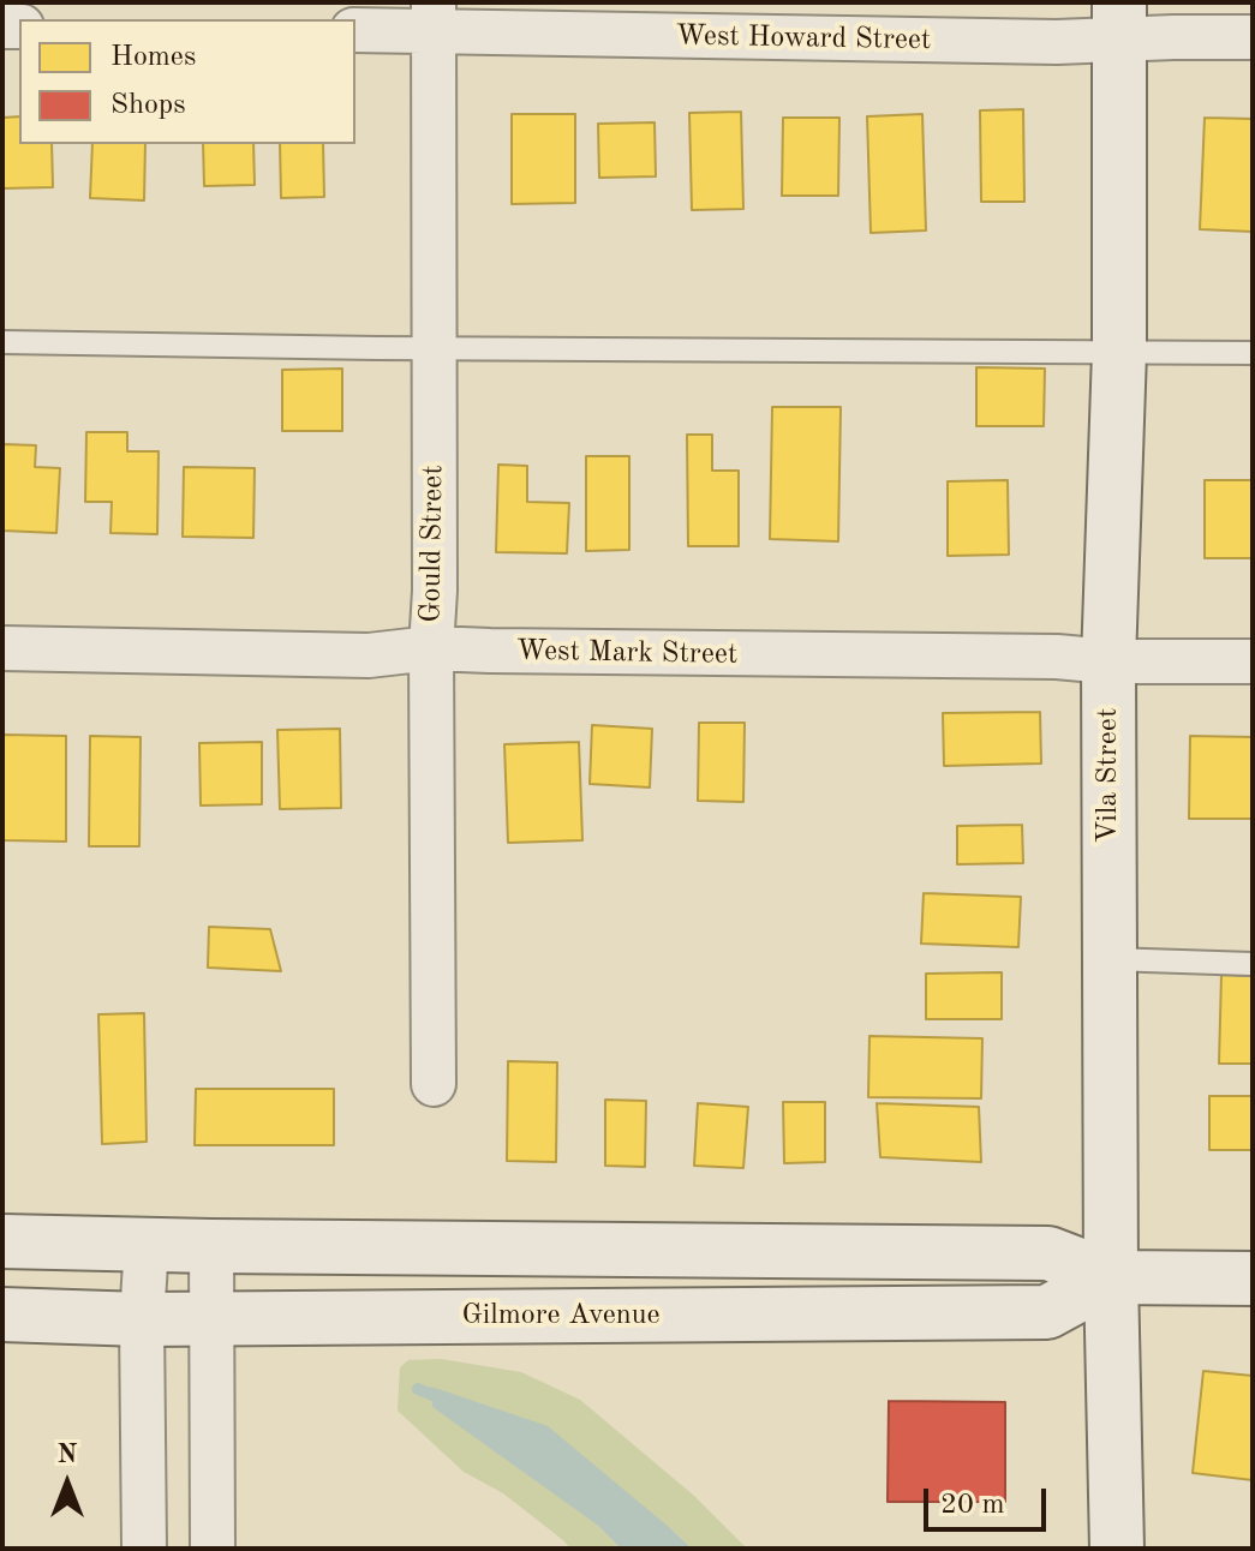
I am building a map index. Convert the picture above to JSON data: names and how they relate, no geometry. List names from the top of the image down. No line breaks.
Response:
{"streets":{"street":["West Howard Street","Gould Street","West Mark Street","Vila Street","Gilmore Avenue"]},"crossings":[["West Howard Street","Gould Street"],["West Howard Street","Vila Street"],["Gould Street","West Mark Street"],["West Mark Street","Vila Street"],["Vila Street","Gilmore Avenue"]],"legend":["Homes","Shops"],"scale_bar":"20 m","north":"top"}
